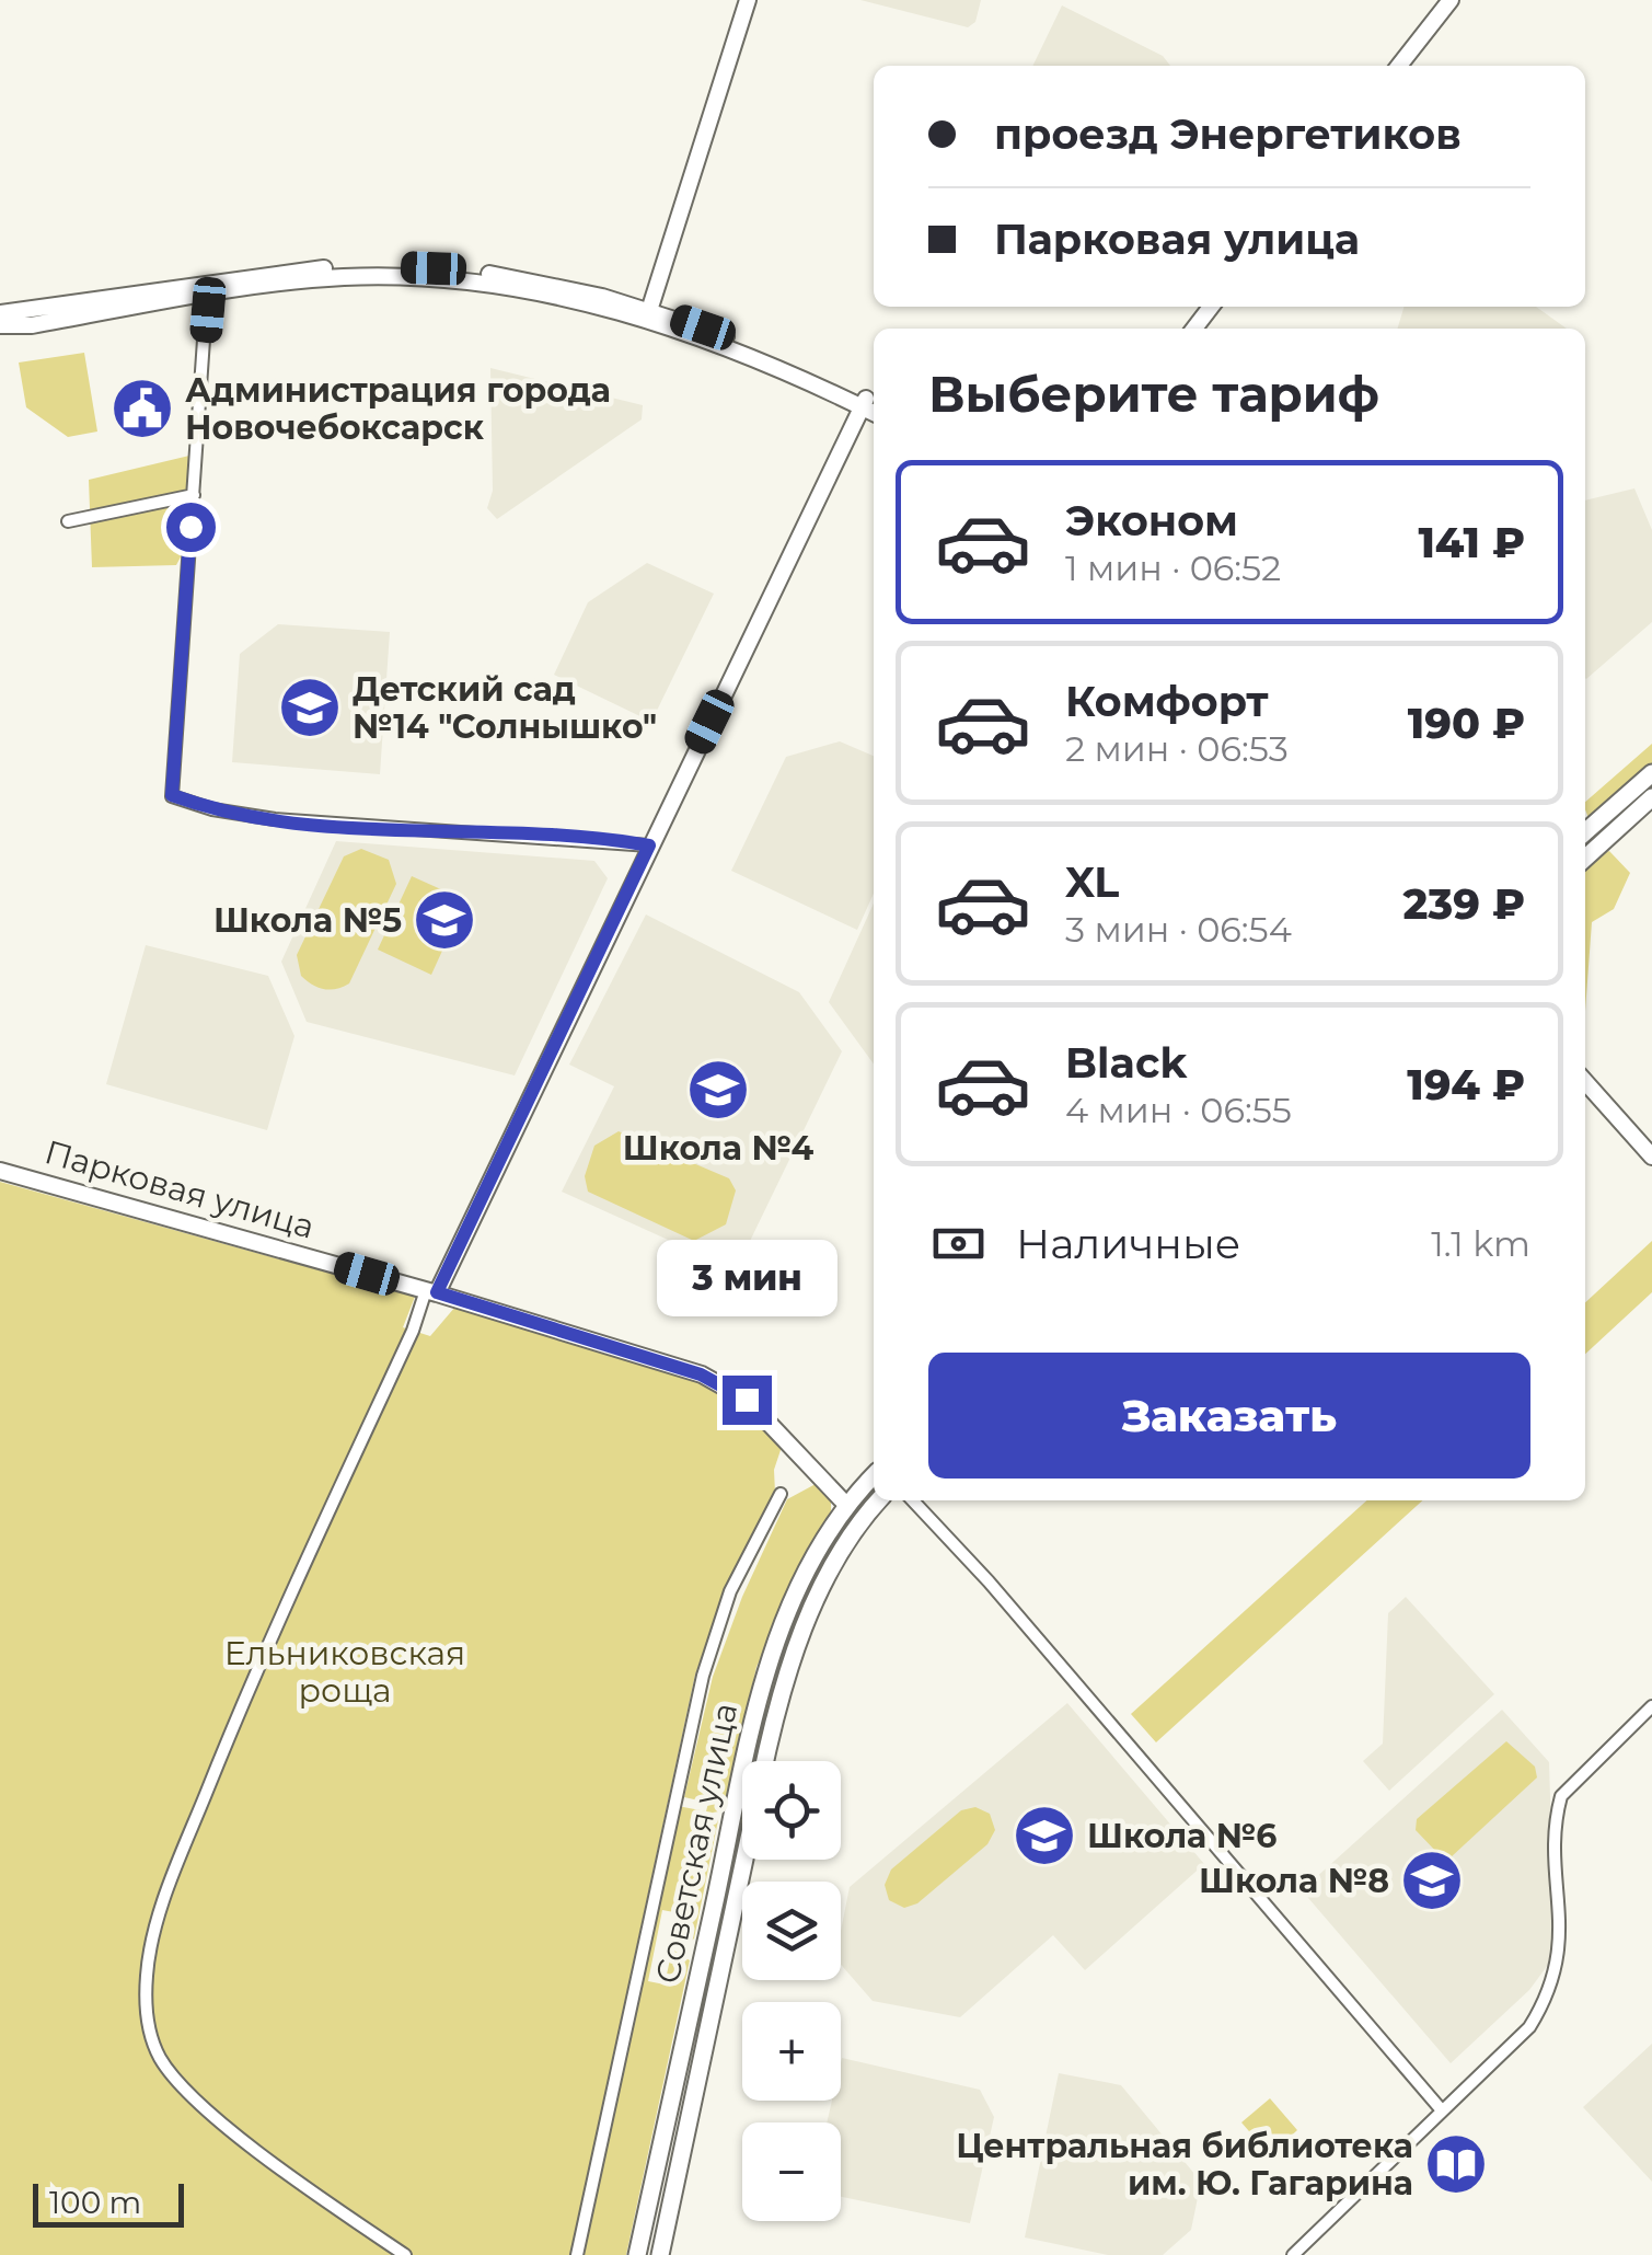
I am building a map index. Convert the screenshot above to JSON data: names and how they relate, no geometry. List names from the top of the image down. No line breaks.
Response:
{"streets":{"main road":["Парковая улица","Советская улица"]},"crossings":[["Парковая улица","Советская улица"]],"parks":["Ельниковская роща"],"places":{"public building":["Администрация города Новочебоксарск"],"school or university":["Детский сад №14 \"Солнышко\"","Школа №5","Школа №4","Школа №6","Школа №8"],"library":["Центральная библиотека им. Ю. Гагарина"]},"scale_bar":"100 m","page":{"banner":["проезд Энергетиков","Парковая улица"],"heading":"Выберите тариф","list":[{"name":"Эконом","note":"1 мин · 06:52","value":"141 ₽"},{"name":"Комфорт","note":"2 мин · 06:53","value":"190 ₽"},{"name":"XL","note":"3 мин · 06:54","value":"239 ₽"},{"name":"Black","note":"4 мин · 06:55","value":"194 ₽"}],"pay":["Наличные","1.1 km"],"bubble":"3 мин","buttons":"Заказать","map_buttons":["+","−"],"scale":"100 m"}}
